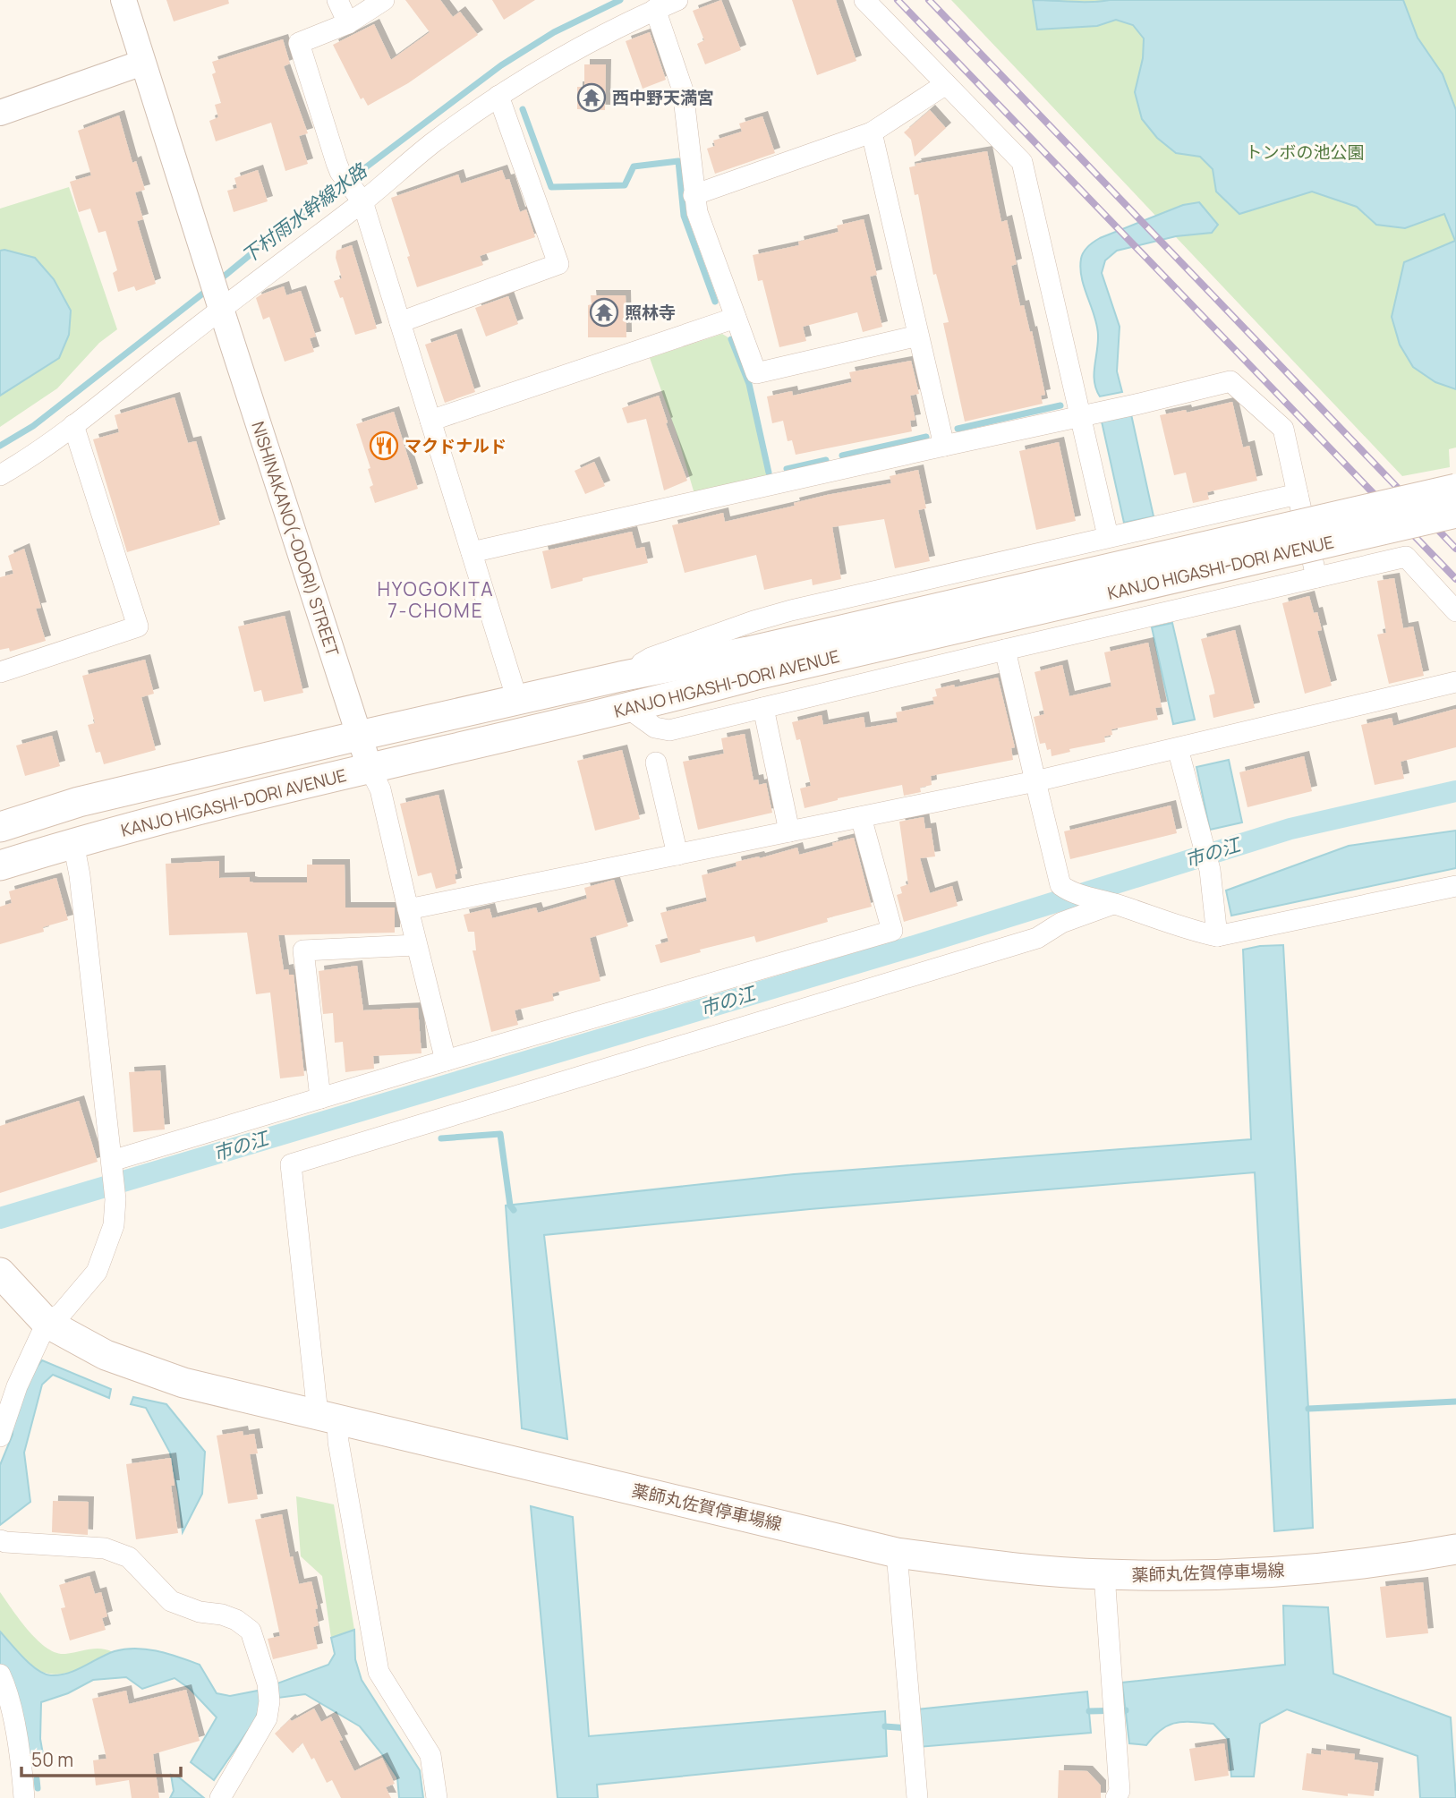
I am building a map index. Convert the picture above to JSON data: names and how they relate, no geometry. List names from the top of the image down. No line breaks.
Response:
{"streets":{"main road":["KANJO HIGASHI-DORI AVENUE","薬師丸佐賀停車場線"],"street":["NISHINAKANO(-ODORI) STREET"]},"crossings":[["NISHINAKANO(-ODORI) STREET","KANJO HIGASHI-DORI AVENUE"]],"districts":["HYOGOKITA 7-CHOME"],"water":["下村雨水幹線水路","市の江"],"parks":["トンボの池公園"],"places":{"temple":["西中野天満宮","照林寺"],"restaurant":["マクドナルド"]},"scale_bar":"50 m"}
